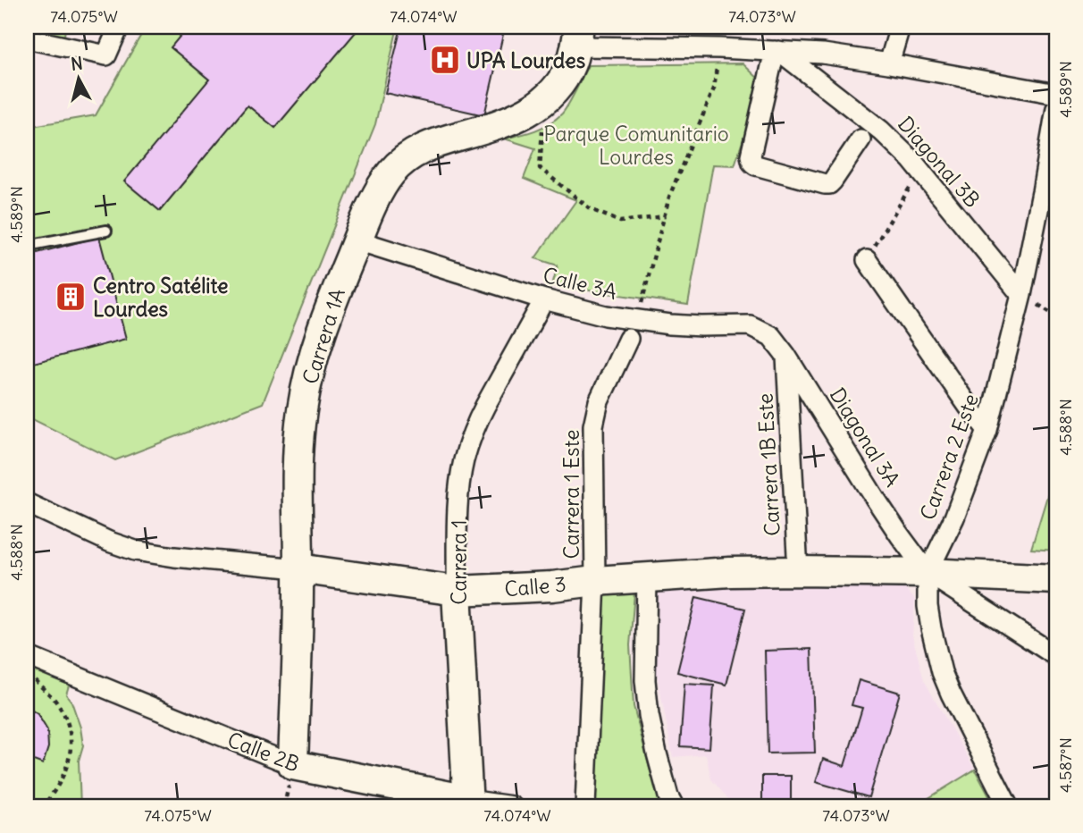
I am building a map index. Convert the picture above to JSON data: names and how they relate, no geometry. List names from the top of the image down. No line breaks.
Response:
{"streets":{"street":["Diagonal 3B","Calle 3A","Carrera 1A","Diagonal 3A","Carrera 2 Este","Carrera 1B Este","Carrera 1 Este","Carrera 1","Calle 3","Calle 2B"]},"crossings":[["Diagonal 3B","Carrera 2 Este"],["Calle 3A","Carrera 1A"],["Calle 3A","Diagonal 3A"],["Calle 3A","Carrera 1B Este"],["Calle 3A","Carrera 1"],["Carrera 1A","Calle 3"],["Carrera 1A","Calle 2B"],["Diagonal 3A","Carrera 2 Este"],["Diagonal 3A","Carrera 1B Este"],["Diagonal 3A","Calle 3"],["Carrera 2 Este","Calle 3"],["Carrera 1B Este","Calle 3"],["Carrera 1 Este","Calle 3"],["Carrera 1","Calle 3"],["Carrera 1","Calle 2B"]],"parks":["Parque Comunitario Lourdes"],"places":{"hospital":["UPA Lourdes"],"building":["Centro Satélite Lourdes"]},"north":"top","coordinates":["74.075°W","74.074°W","74.073°W","4.589°N","4.588°N","4.587°N"]}
